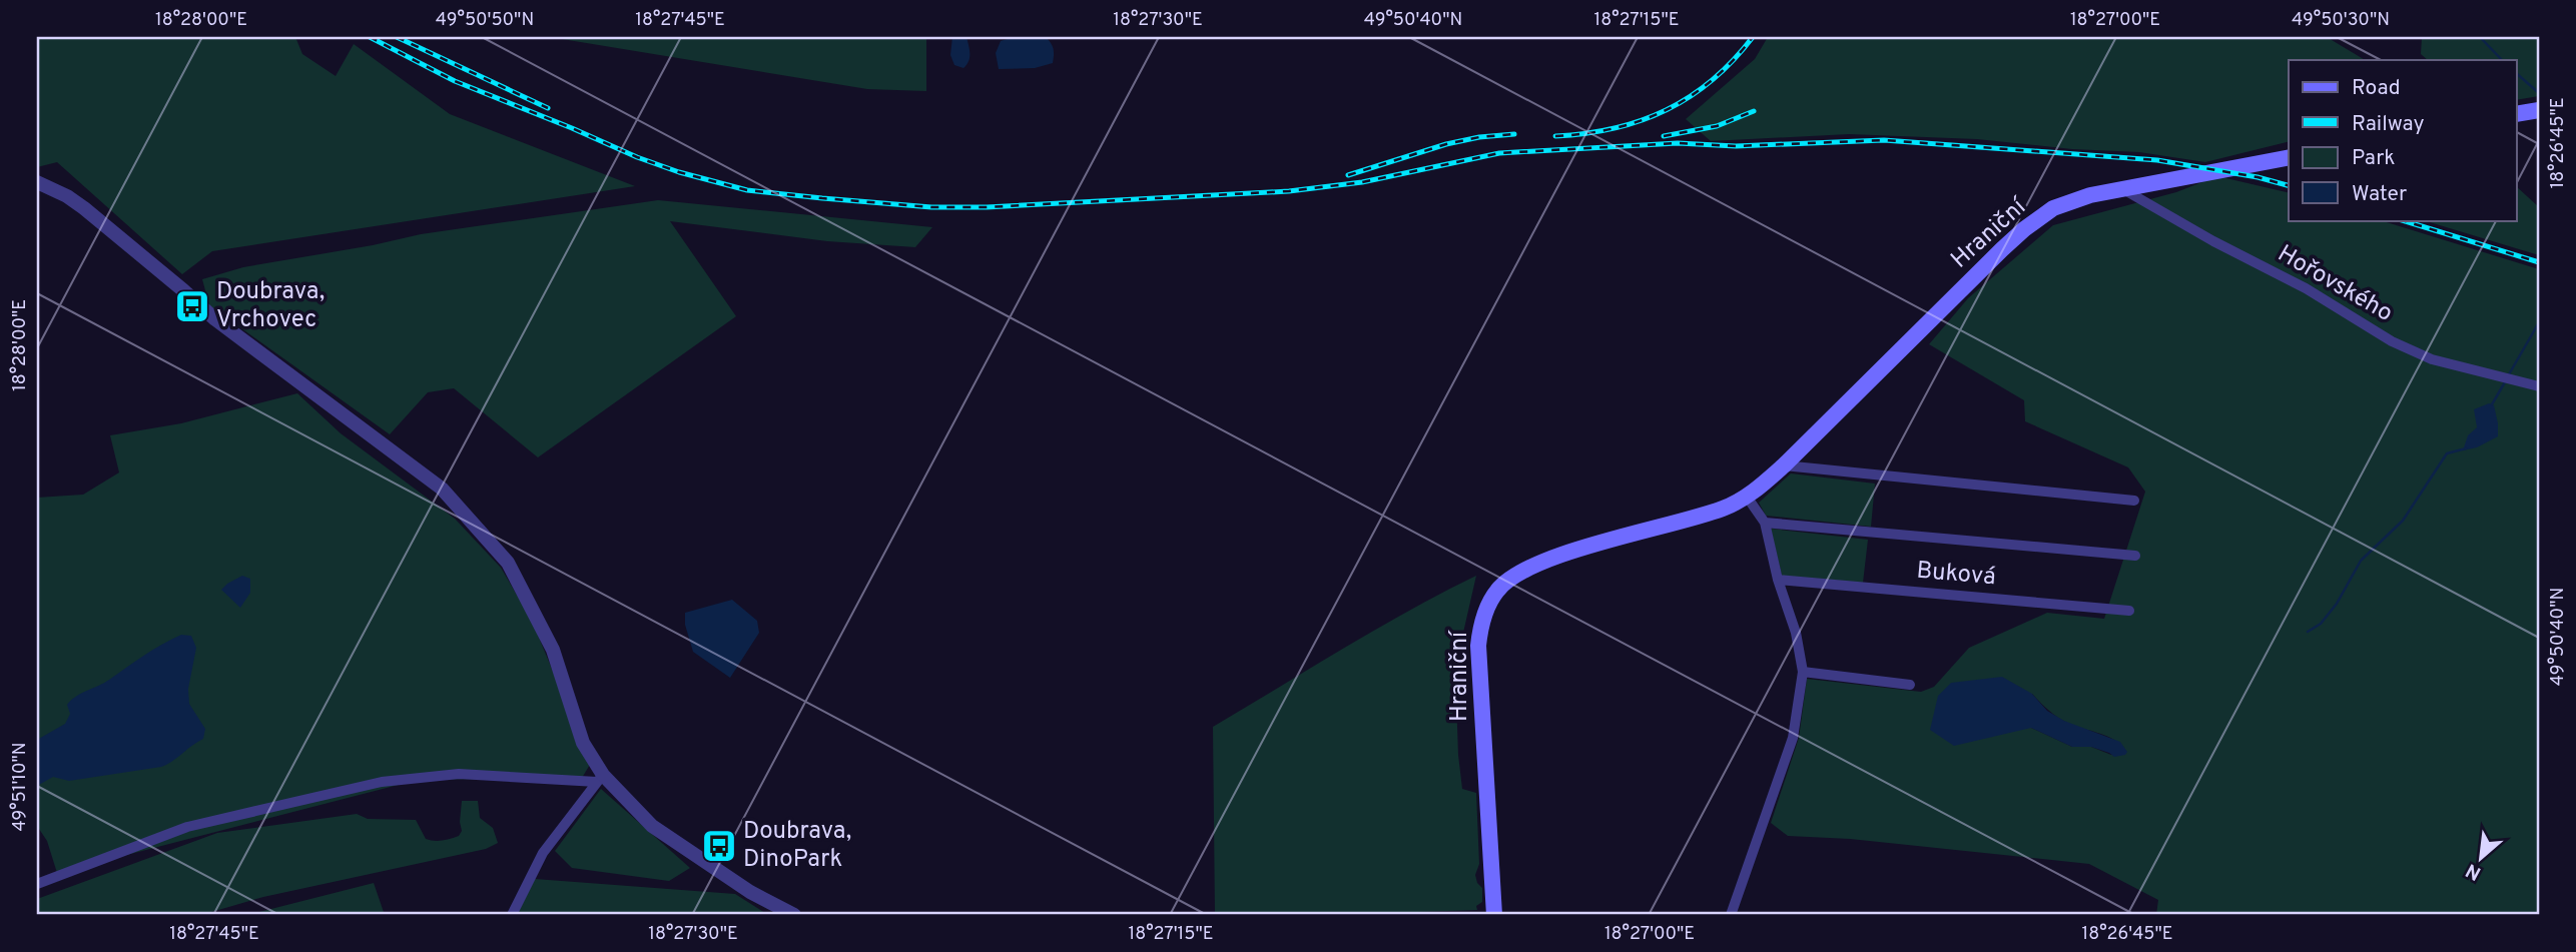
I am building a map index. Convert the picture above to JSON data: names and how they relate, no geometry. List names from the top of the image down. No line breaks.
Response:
{"streets":{"main road":["Hraniční"],"street":["Hořovského","Buková"]},"crossings":[["Hraniční","Hořovského"]],"places":{"bus stop":["Doubrava, Vrchovec","Doubrava, DinoPark"]},"legend":["Road","Railway","Park","Water"],"north":"bottom left","coordinates":["18°28'00\"E","49°50'50\"N","18°27'45\"E","18°27'30\"E","49°50'40\"N","18°27'15\"E","18°27'00\"E","49°50'30\"N","18°26'45\"E","49°51'10\"N"]}
